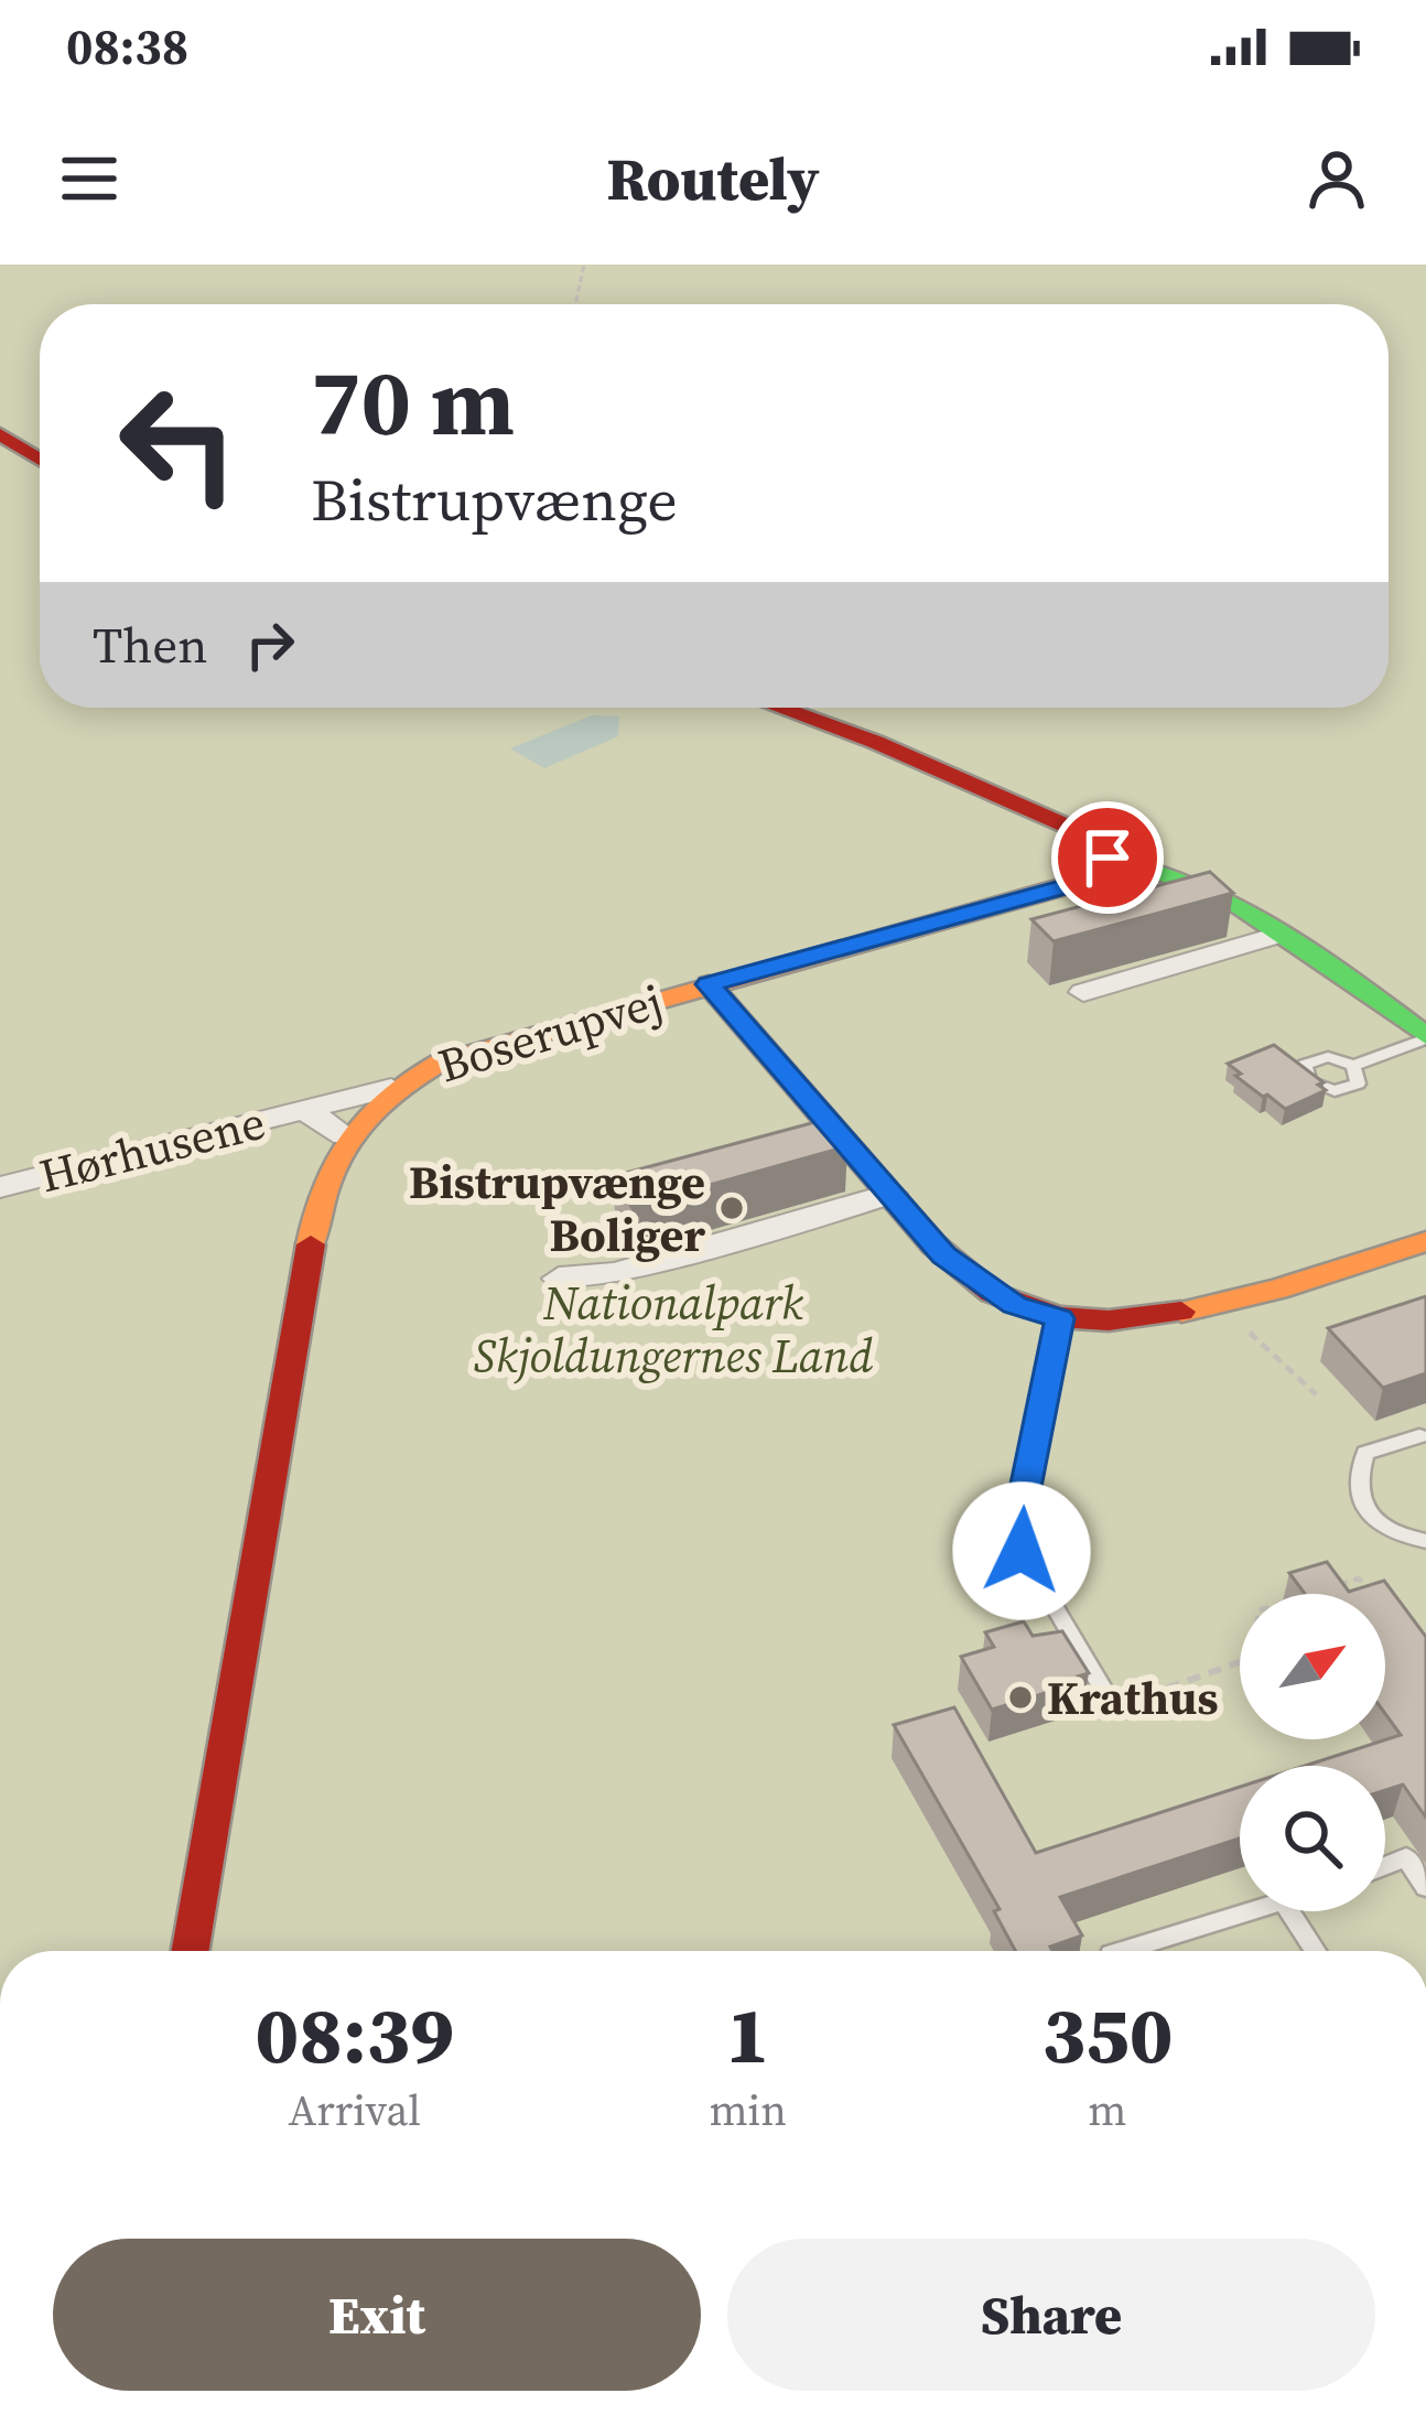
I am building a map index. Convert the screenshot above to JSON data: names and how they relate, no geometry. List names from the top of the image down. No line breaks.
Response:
{"streets":{"street":["Boserupvej","Hørhusene"]},"crossings":[["Boserupvej","Hørhusene"]],"parks":["Nationalpark Skjoldungernes Land"],"places":["Bistrupvænge Boliger","Krathus"],"north":"top right","page":{"status":"08:38","header":"Routely","turn":["70 m","Bistrupvænge"],"then":"Then","eta":["08:39","Arrival","1","min","350","m"],"buttons":["Exit","Share"]}}
